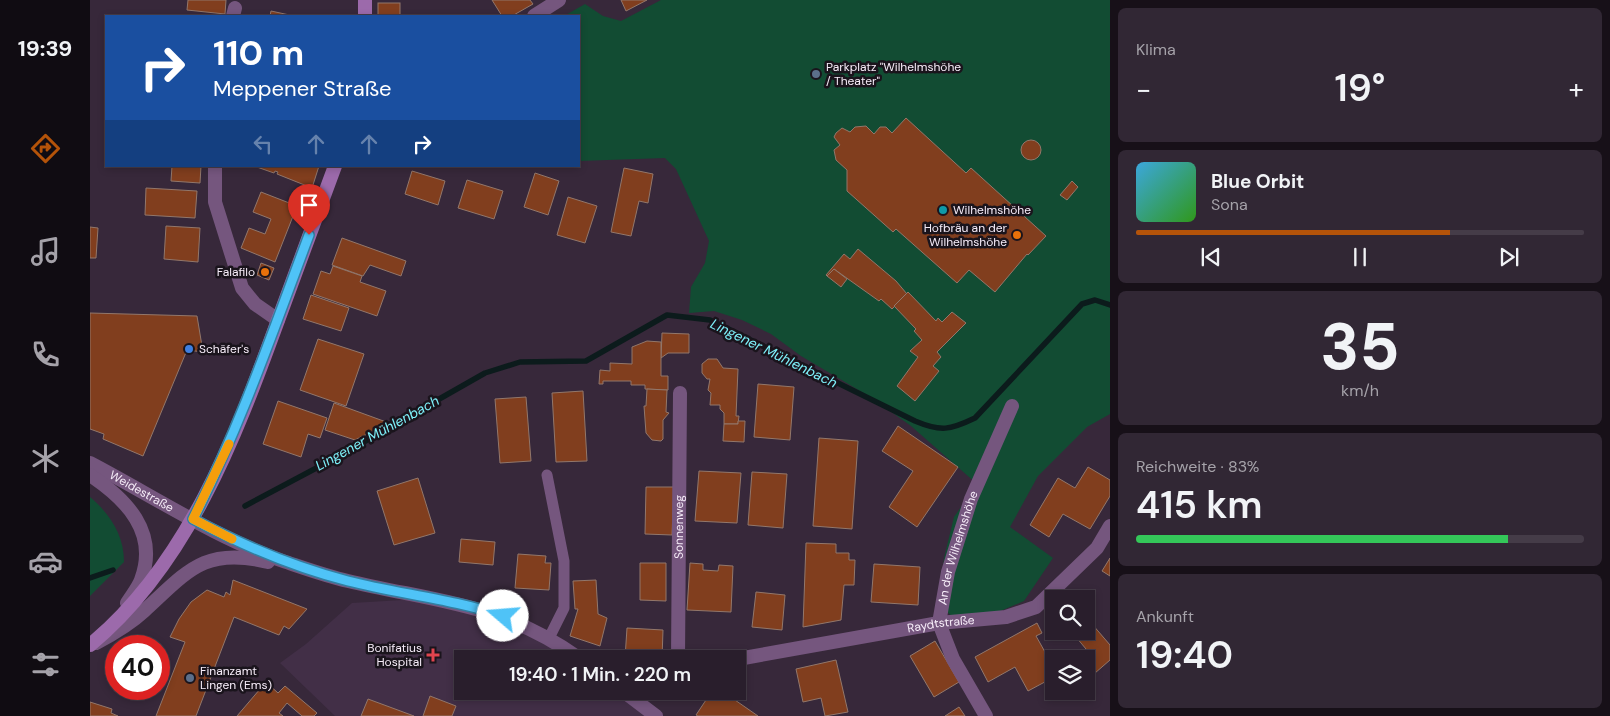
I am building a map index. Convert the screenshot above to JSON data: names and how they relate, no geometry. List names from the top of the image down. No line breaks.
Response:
{"streets":{"street":["Weidestraße","Sonnenweg","An der Wilhelmshöhe","Raydtstraße"]},"crossings":[["An der Wilhelmshöhe","Raydtstraße"]],"water":["Lingener Mühlenbach"],"places":{"other":["Parkplatz \"Wilhelmshöhe / Theater\"","Wilhelmshöhe","Hofbräu an der Wilhelmshöhe","Falafilo","Schäfer's","Finanzamt Lingen (Ems)"],"health":["Bonifatius Hospital"]},"page":{"tabs":"19:39","tile":["Klima",["35","km/h"],["Reichweite · 83%","415 km"],["Ankunft","19:40"]],"turn":["110 m","Meppener Straße"],"heat":["−","19°","+"],"song":["Blue Orbit","Sona"],"limit":"40","trip":"19:40 · 1 Min. · 220 m"}}
